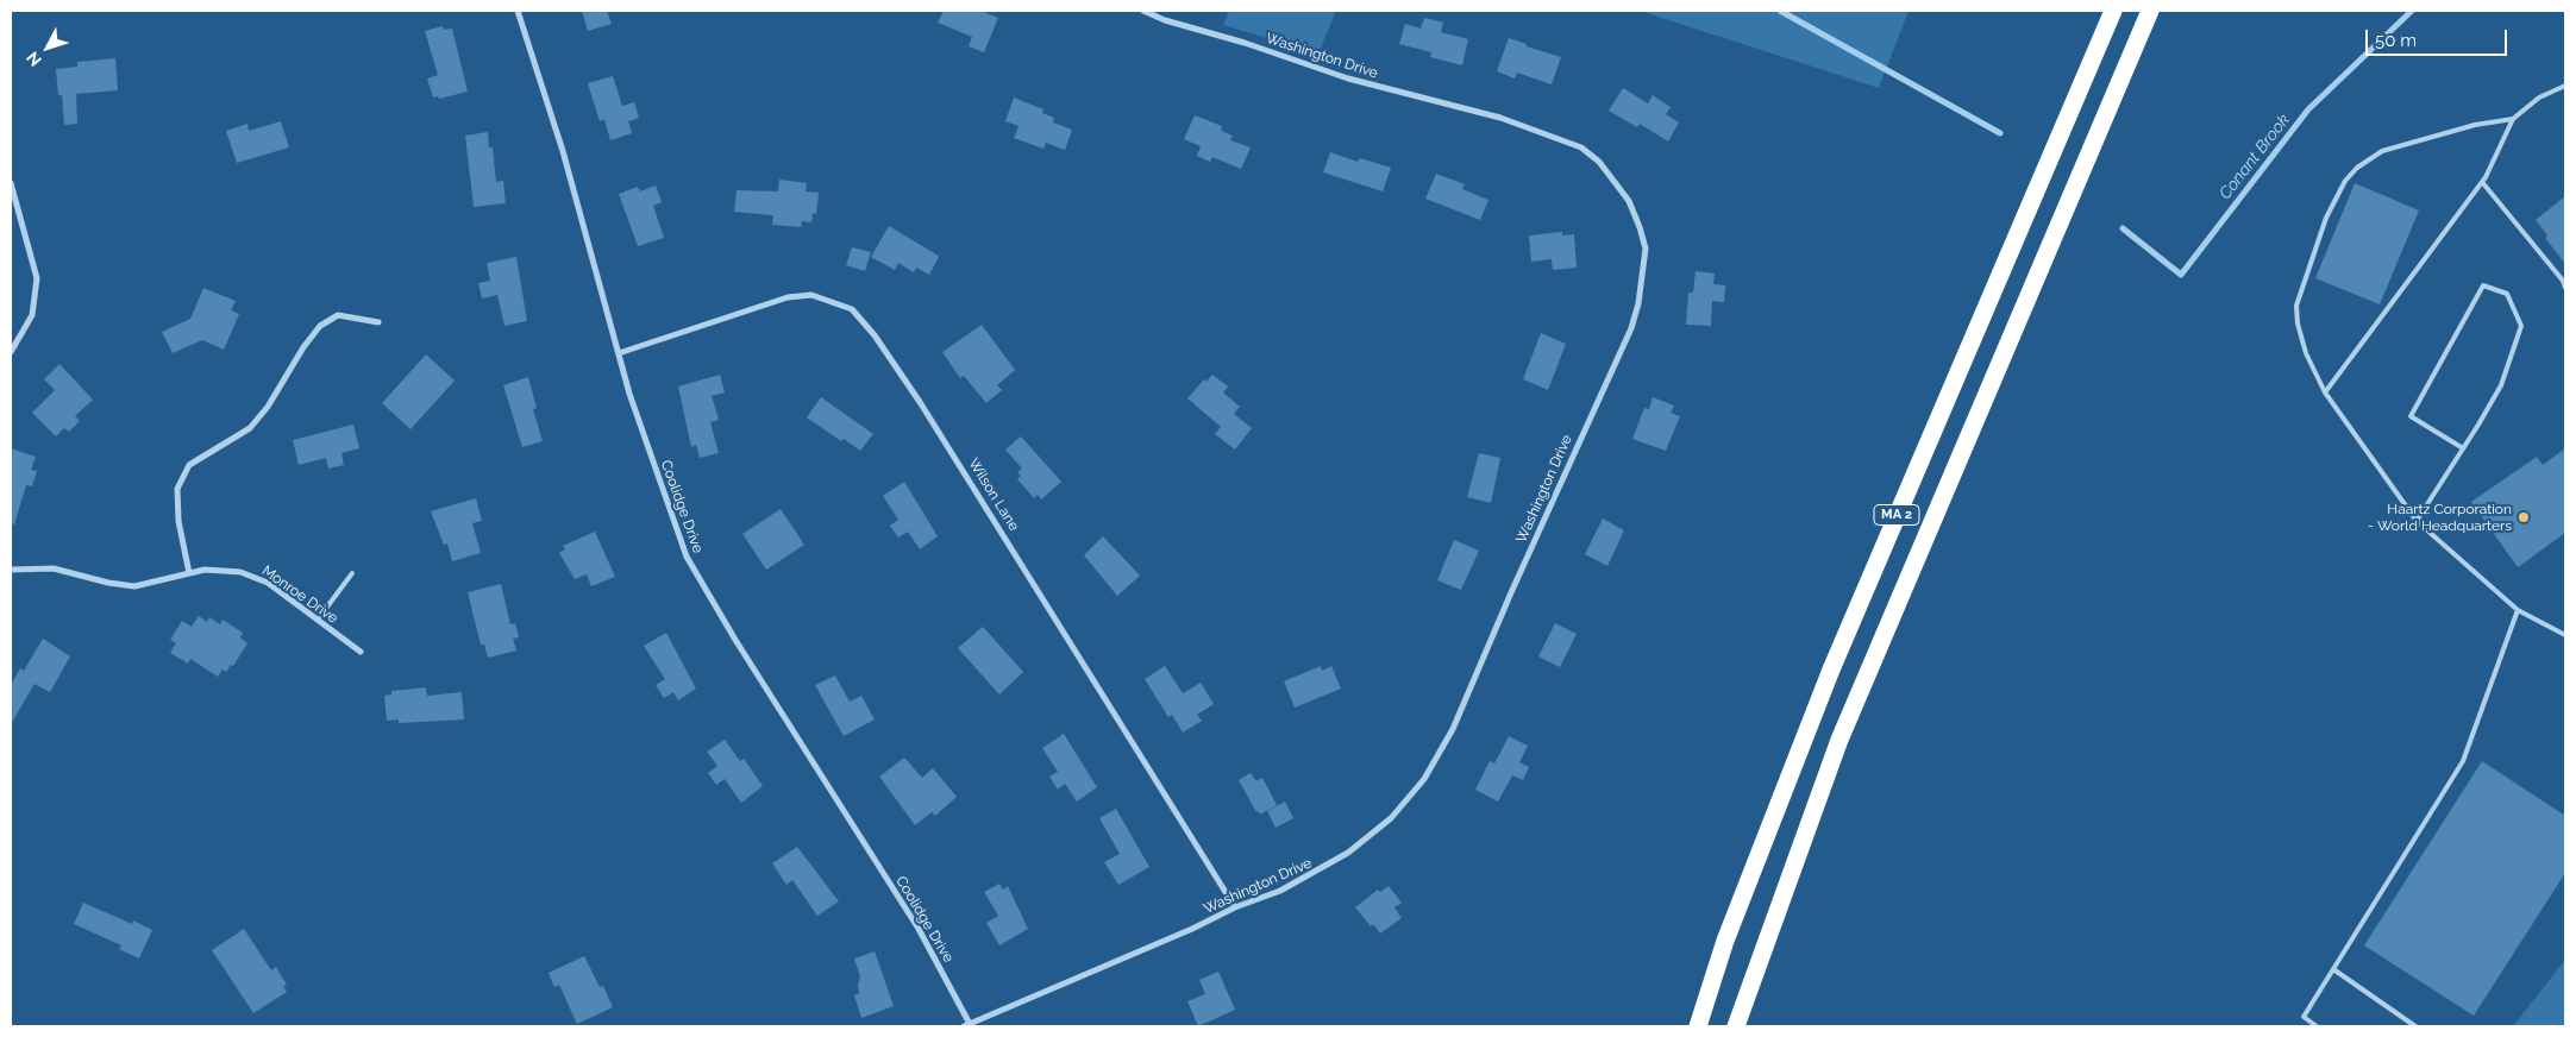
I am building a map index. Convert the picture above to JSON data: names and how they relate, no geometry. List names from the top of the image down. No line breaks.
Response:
{"streets":{"highway":["MA 2"],"street":["Washington Drive","Wilson Lane","Coolidge Drive","Monroe Drive"]},"crossings":[["Washington Drive","Wilson Lane"],["Washington Drive","Coolidge Drive"],["Wilson Lane","Coolidge Drive"]],"water":["Conant Brook"],"places":["Haartz Corporation - World Headquarters"],"scale_bar":"50 m","north":"bottom left"}
